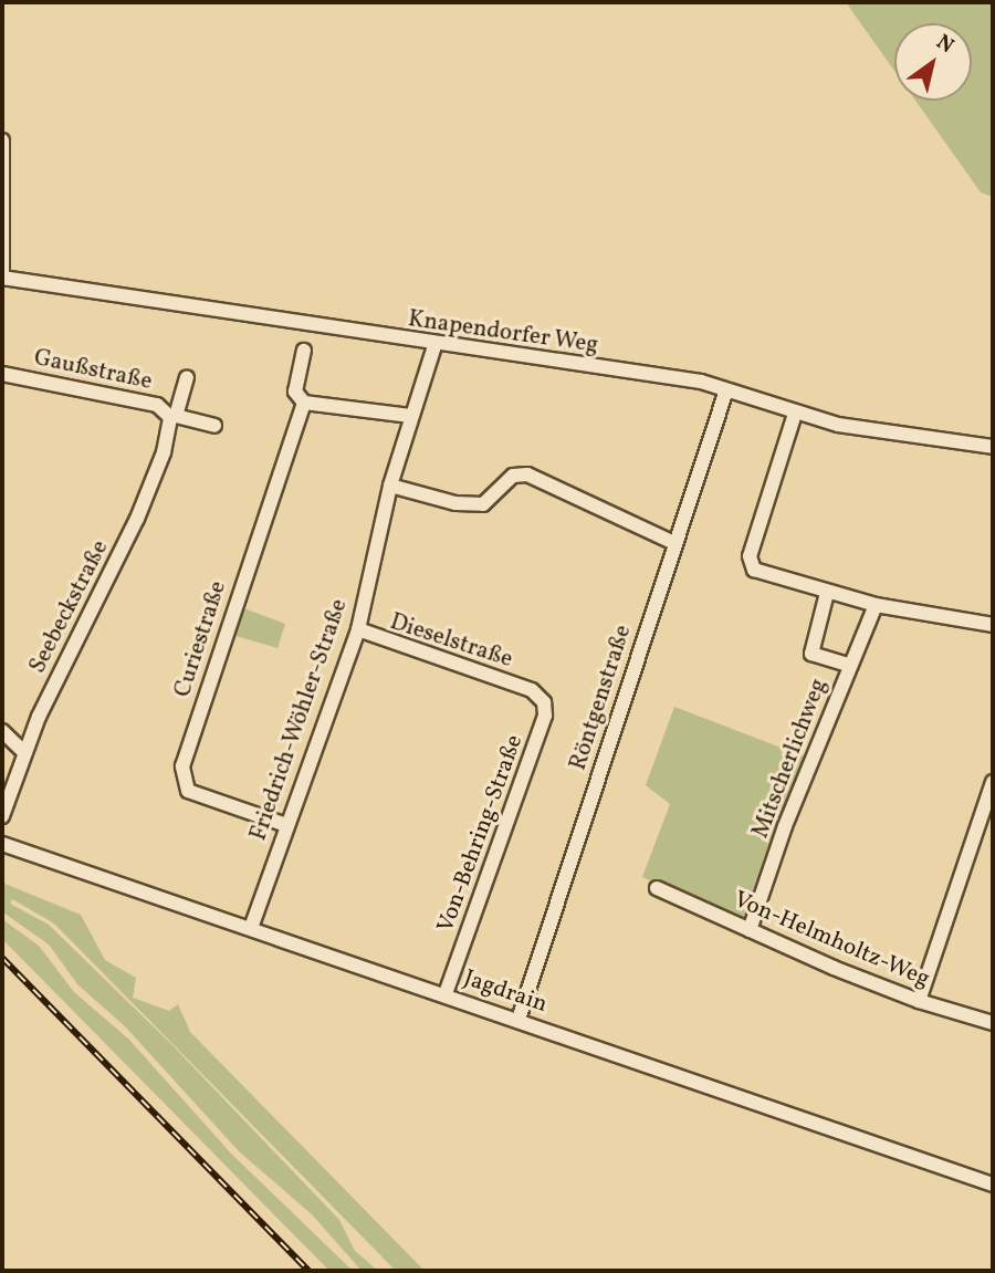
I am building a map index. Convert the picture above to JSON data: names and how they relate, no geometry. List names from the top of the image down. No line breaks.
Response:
{"streets":{"street":["Knapendorfer Weg","Gaußstraße","Seebeckstraße","Curiestraße","Dieselstraße","Röntgenstraße","Friedrich-Wöhler-Straße","Mitscherlichweg","Von-Behring-Straße","Von-Helmholtz-Weg","Jagdrain"]},"crossings":[["Knapendorfer Weg","Röntgenstraße"],["Knapendorfer Weg","Friedrich-Wöhler-Straße"],["Gaußstraße","Seebeckstraße"],["Curiestraße","Friedrich-Wöhler-Straße"],["Dieselstraße","Friedrich-Wöhler-Straße"],["Dieselstraße","Von-Behring-Straße"],["Röntgenstraße","Jagdrain"],["Friedrich-Wöhler-Straße","Jagdrain"],["Mitscherlichweg","Von-Helmholtz-Weg"],["Von-Behring-Straße","Jagdrain"]],"north":"top right"}
